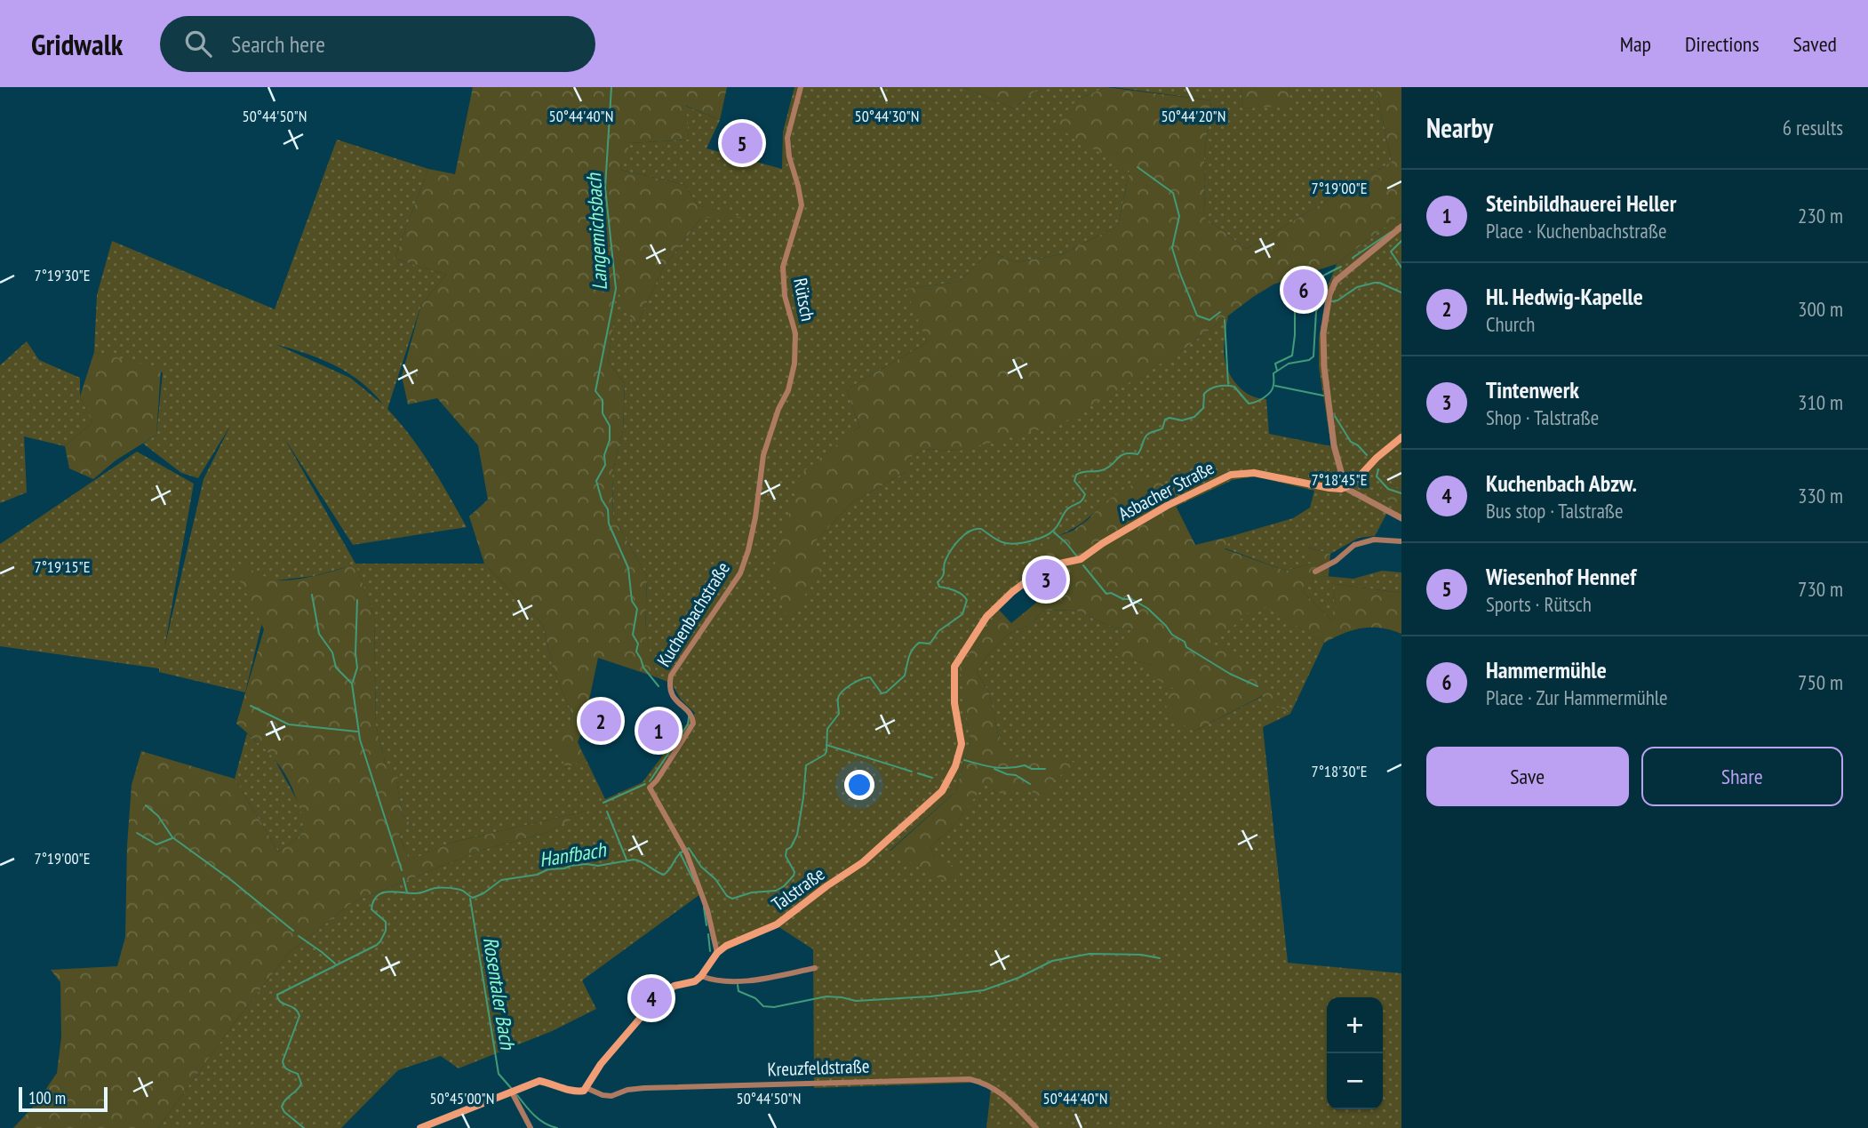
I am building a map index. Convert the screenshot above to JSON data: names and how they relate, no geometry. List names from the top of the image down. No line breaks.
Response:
{"streets":{"main road":["Asbacher Straße","Talstraße"],"street":["Rütsch","Kuchenbachstraße","Kreuzfeldstraße"]},"crossings":[["Rütsch","Kuchenbachstraße"],["Asbacher Straße","Talstraße"],["Kuchenbachstraße","Talstraße"]],"water":["Langemichsbach","Hanfbach","Rosentaler Bach"],"scale_bar":"100 m","page":{"header":"Gridwalk","search":"Search here","nav":["Map","Directions","Saved"],"heading":["Nearby","6 results"],"pins":["5","6","3","2","1","4"],"list":[{"mark":"1","name":"Steinbildhauerei Heller","note":"Place · Kuchenbachstraße","value":"230 m"},{"mark":"2","name":"Hl. Hedwig-Kapelle","note":"Church","value":"300 m"},{"mark":"3","name":"Tintenwerk","note":"Shop · Talstraße","value":"310 m"},{"mark":"4","name":"Kuchenbach Abzw.","note":"Bus stop · Talstraße","value":"330 m"},{"mark":"5","name":"Wiesenhof Hennef","note":"Sports · Rütsch","value":"730 m"},{"mark":"6","name":"Hammermühle","note":"Place · Zur Hammermühle","value":"750 m"}],"buttons":["Save","Share"],"map_buttons":["+","−"],"scale":"100 m"},"coordinates":["50°44'50\"N","50°44'40\"N","50°44'30\"N","50°44'20\"N","7°19'00\"E","7°19'30\"E","7°18'45\"E","7°19'15\"E","7°18'30\"E","50°45'00\"N"]}
